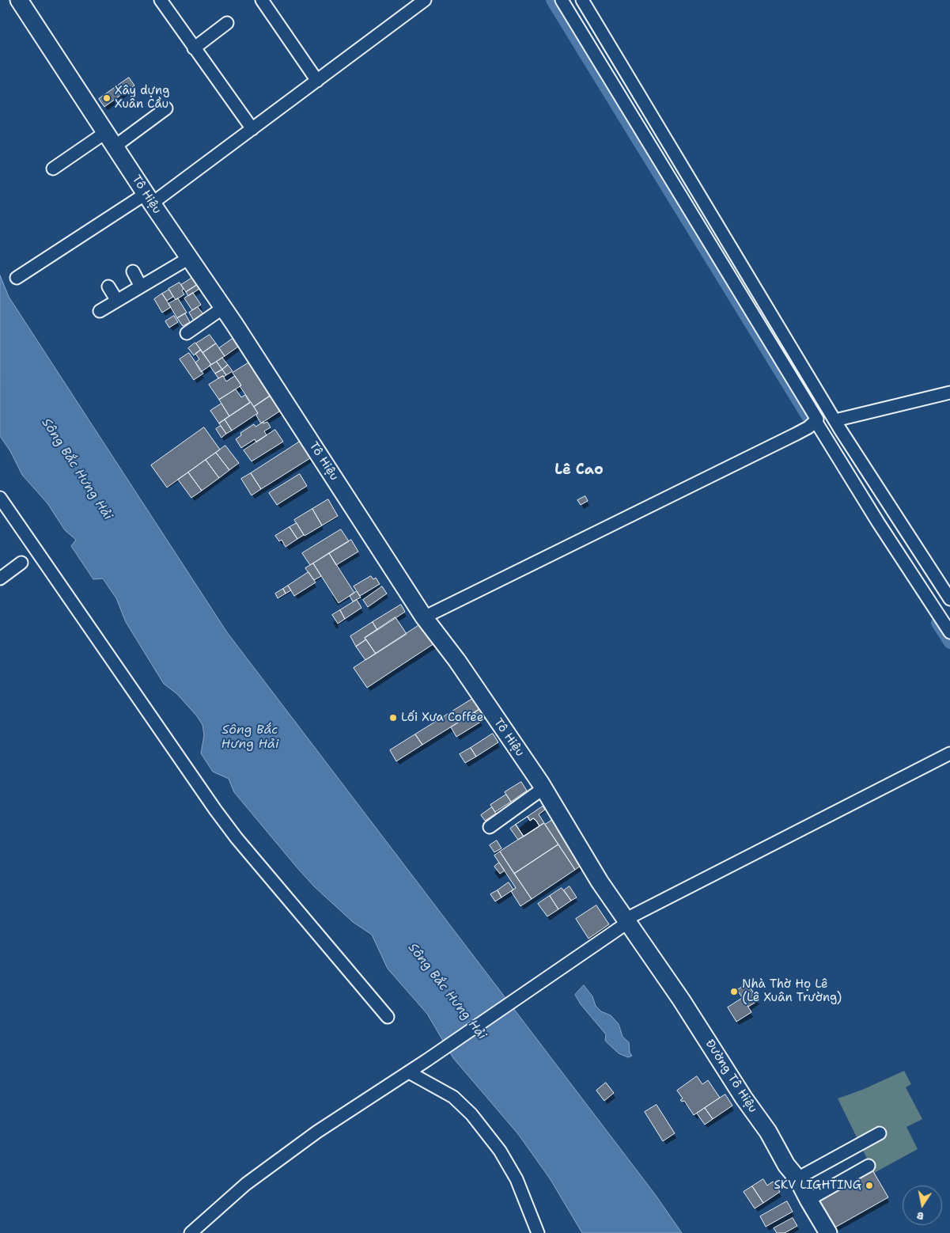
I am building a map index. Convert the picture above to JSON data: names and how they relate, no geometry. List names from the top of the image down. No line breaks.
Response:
{"streets":{"main road":["Tô Hiệu","Đường Tô Hiệu"]},"crossings":[["Tô Hiệu","Đường Tô Hiệu"]],"districts":["Lê Cao"],"water":["Sông Bắc Hưng Hải"],"places":["Xây dựng Xuân Cầu","Lối Xưa Coffee","Nhà Thờ Họ Lê (Lê Xuân Trường)","SKV LIGHTING"],"north":"bottom"}
